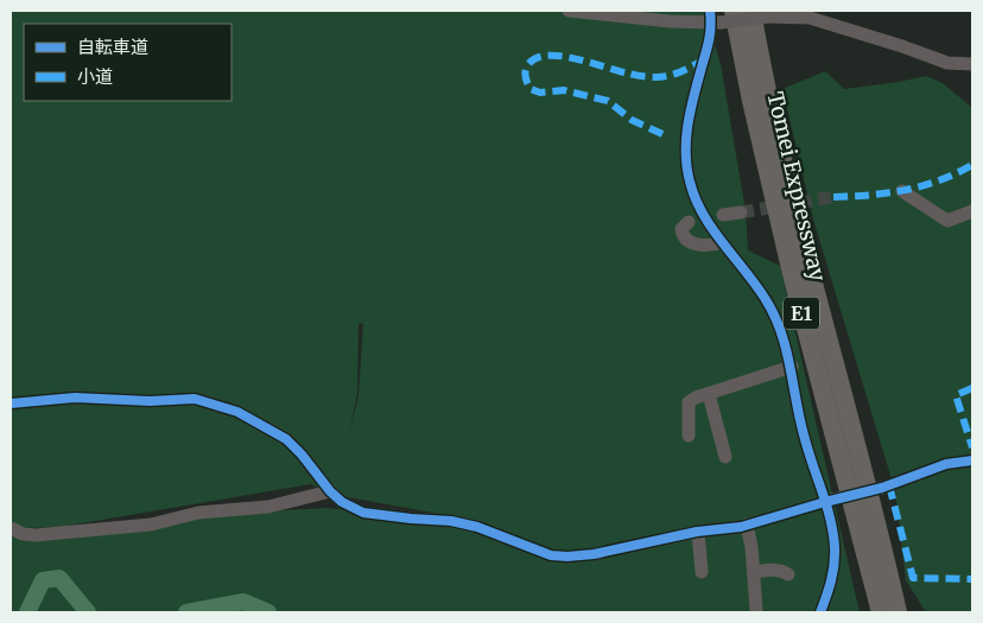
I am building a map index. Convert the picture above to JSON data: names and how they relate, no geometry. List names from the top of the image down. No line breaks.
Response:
{"streets":{"highway":["Tomei Expressway","E1"]},"legend":["自転車道","小道"]}
